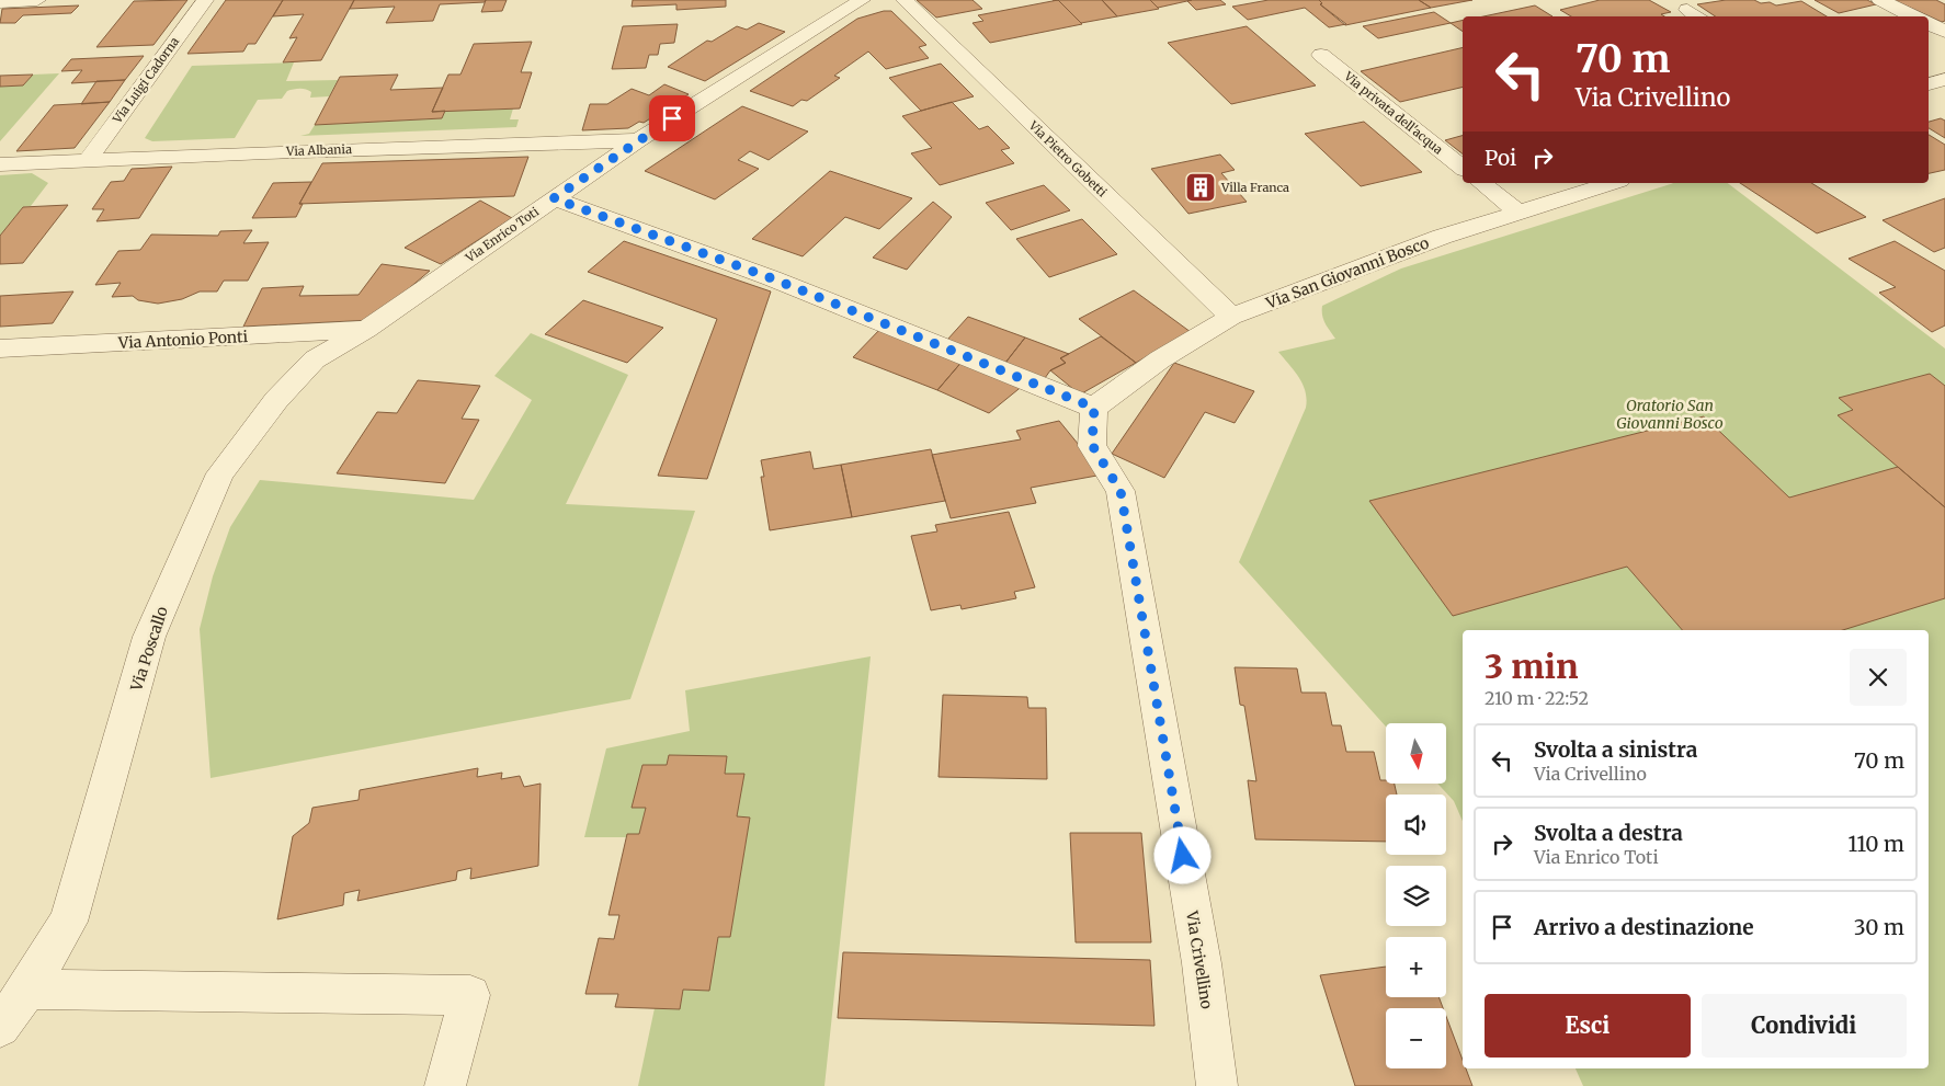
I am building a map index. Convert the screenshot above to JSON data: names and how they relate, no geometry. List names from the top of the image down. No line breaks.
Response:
{"streets":{"street":["Via Luigi Cadorna","Via privata dell'acqua","Via Albania","Via Pietro Gobetti","Via Enrico Toti","Via San Giovanni Bosco","Via Antonio Ponti","Via Poscallo","Via Crivellino"]},"crossings":[["Via Luigi Cadorna","Via Albania"],["Via Albania","Via Enrico Toti"],["Via Pietro Gobetti","Via San Giovanni Bosco"],["Via Enrico Toti","Via Antonio Ponti"],["Via Enrico Toti","Via Poscallo"],["Via San Giovanni Bosco","Via Crivellino"],["Via Antonio Ponti","Via Poscallo"]],"parks":["Oratorio San Giovanni Bosco"],"places":{"building":["Villa Franca"]},"north":"bottom","page":{"turn":["70 m","Via Crivellino"],"then":"Poi","heading":["3 min","210 m · 22:52"],"map_buttons":["+","−"],"list":[{"name":"Svolta a sinistra","note":"Via Crivellino","value":"70 m"},{"name":"Svolta a destra","note":"Via Enrico Toti","value":"110 m"},{"name":"Arrivo a destinazione","value":"30 m"}],"buttons":["Esci","Condividi"]}}
